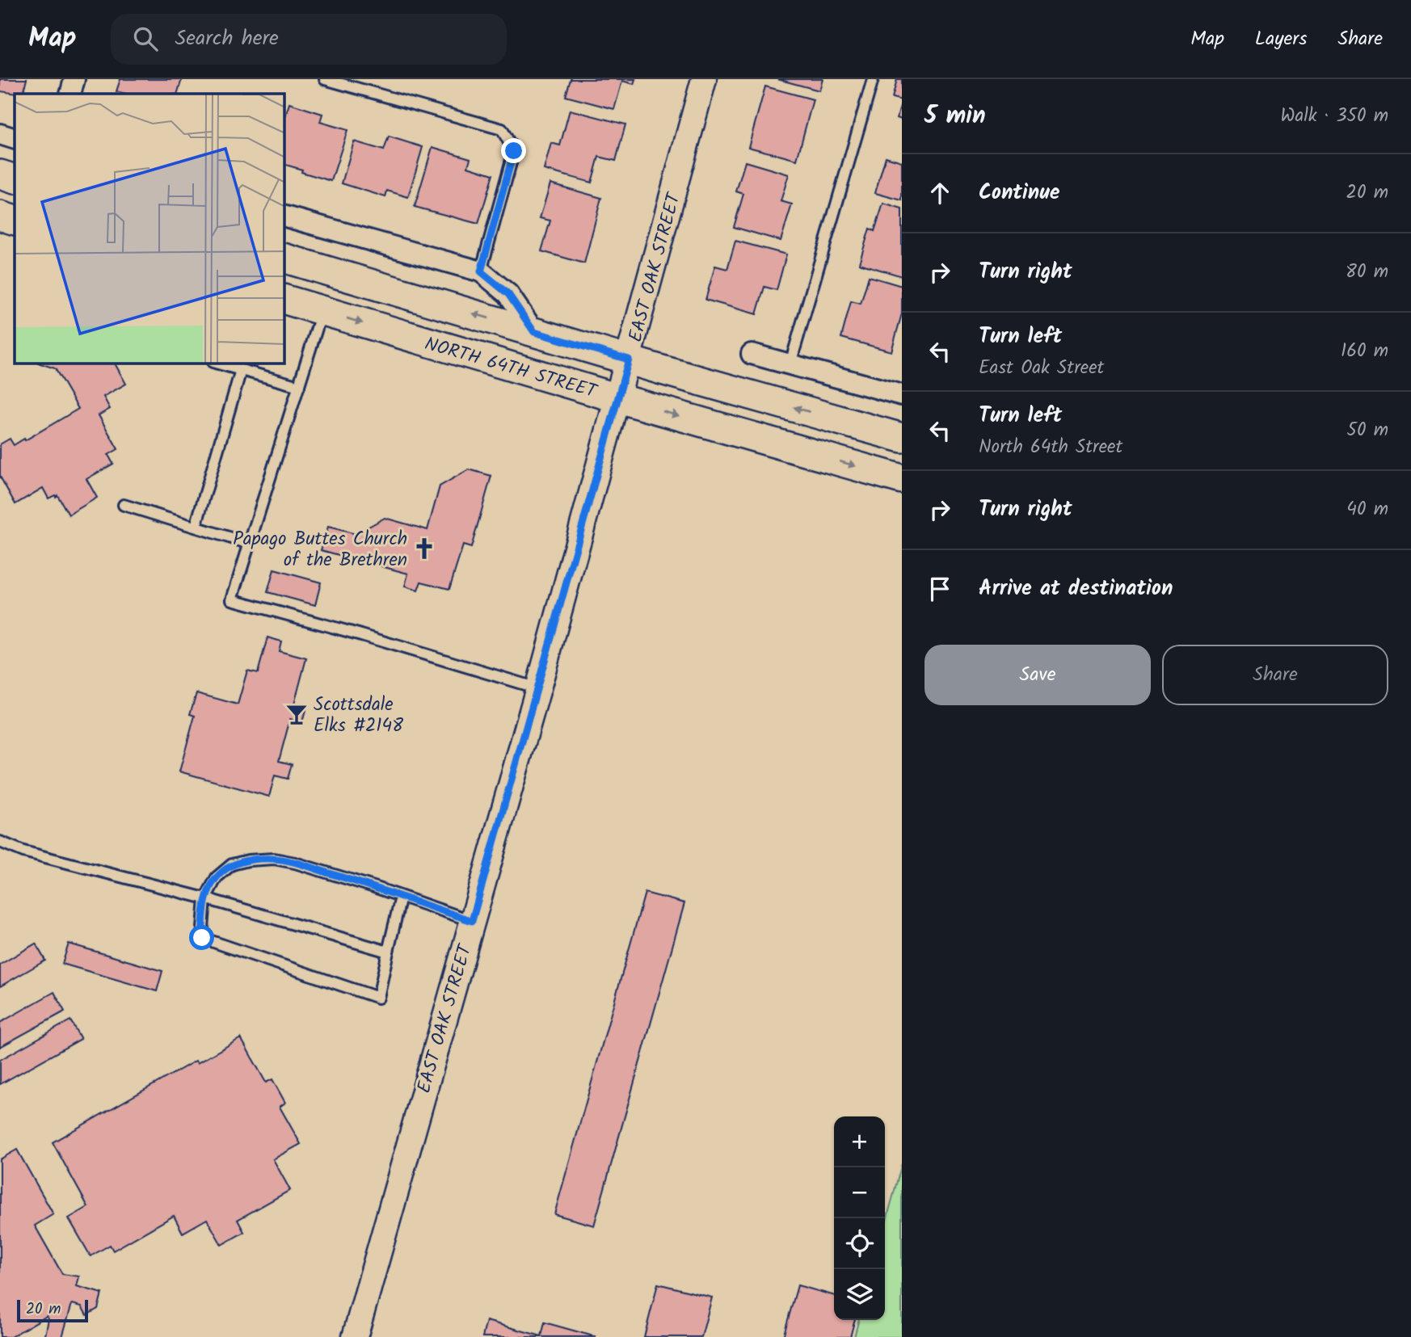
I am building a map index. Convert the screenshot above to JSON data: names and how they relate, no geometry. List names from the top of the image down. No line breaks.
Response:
{"streets":{"main road":["NORTH 64TH STREET"],"street":["EAST OAK STREET"]},"crossings":[["EAST OAK STREET","NORTH 64TH STREET"]],"places":{"church":["Papago Buttes Church of the Brethren"],"bar":["Scottsdale Elks #2148"]},"scale_bar":"20 m","page":{"header":"Map","search":"Search here","nav":["Map","Layers","Share"],"heading":["5 min","Walk · 350 m"],"list":[["Continue","20 m"],["Turn right","80 m"],["Turn left","East Oak Street","160 m"],["Turn left","North 64th Street","50 m"],["Turn right","40 m"],"Arrive at destination"],"buttons":["Save","Share"],"map_buttons":["+","−"],"scale":"20 m"}}
